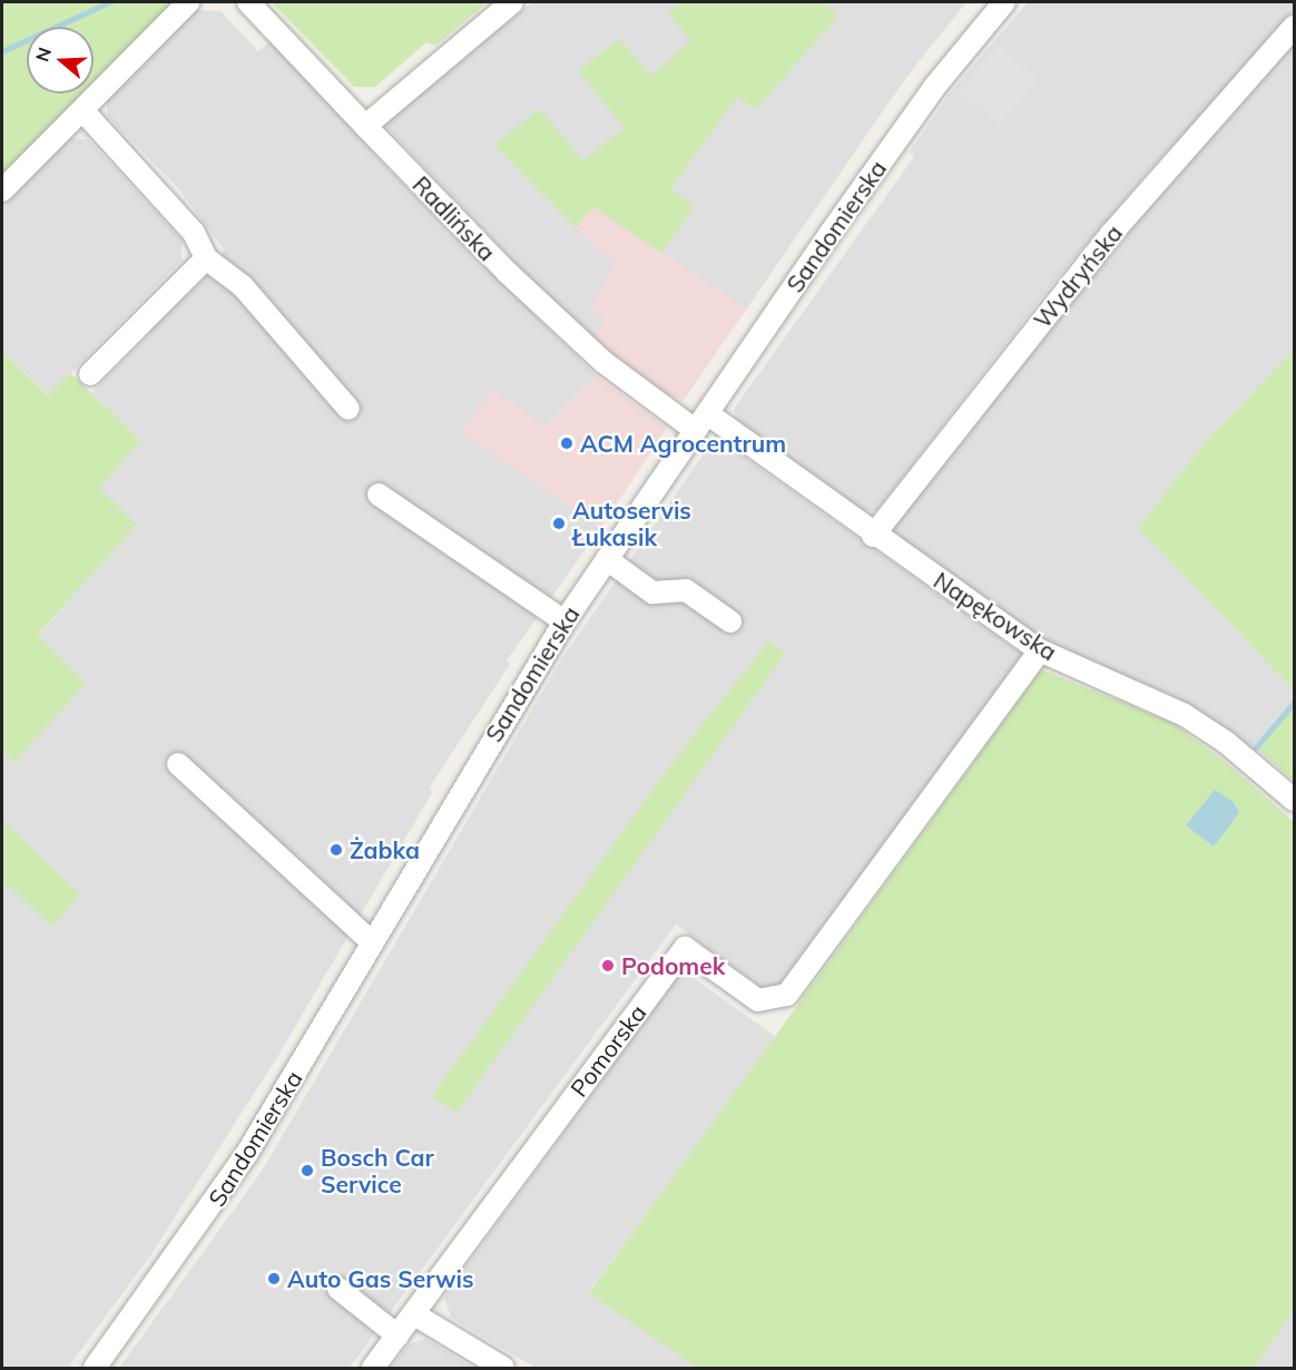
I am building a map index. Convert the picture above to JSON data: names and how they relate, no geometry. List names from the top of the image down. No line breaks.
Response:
{"streets":{"street":["Radlińska","Sandomierska","Wydryńska","Napękowska","Pomorska"]},"crossings":[["Radlińska","Sandomierska"],["Radlińska","Napękowska"],["Sandomierska","Napękowska"],["Wydryńska","Napękowska"],["Napękowska","Pomorska"]],"places":["ACM Agrocentrum","Autoservis Łukasik","Żabka","Podomek","Bosch Car Service","Auto Gas Serwis"],"north":"left"}
